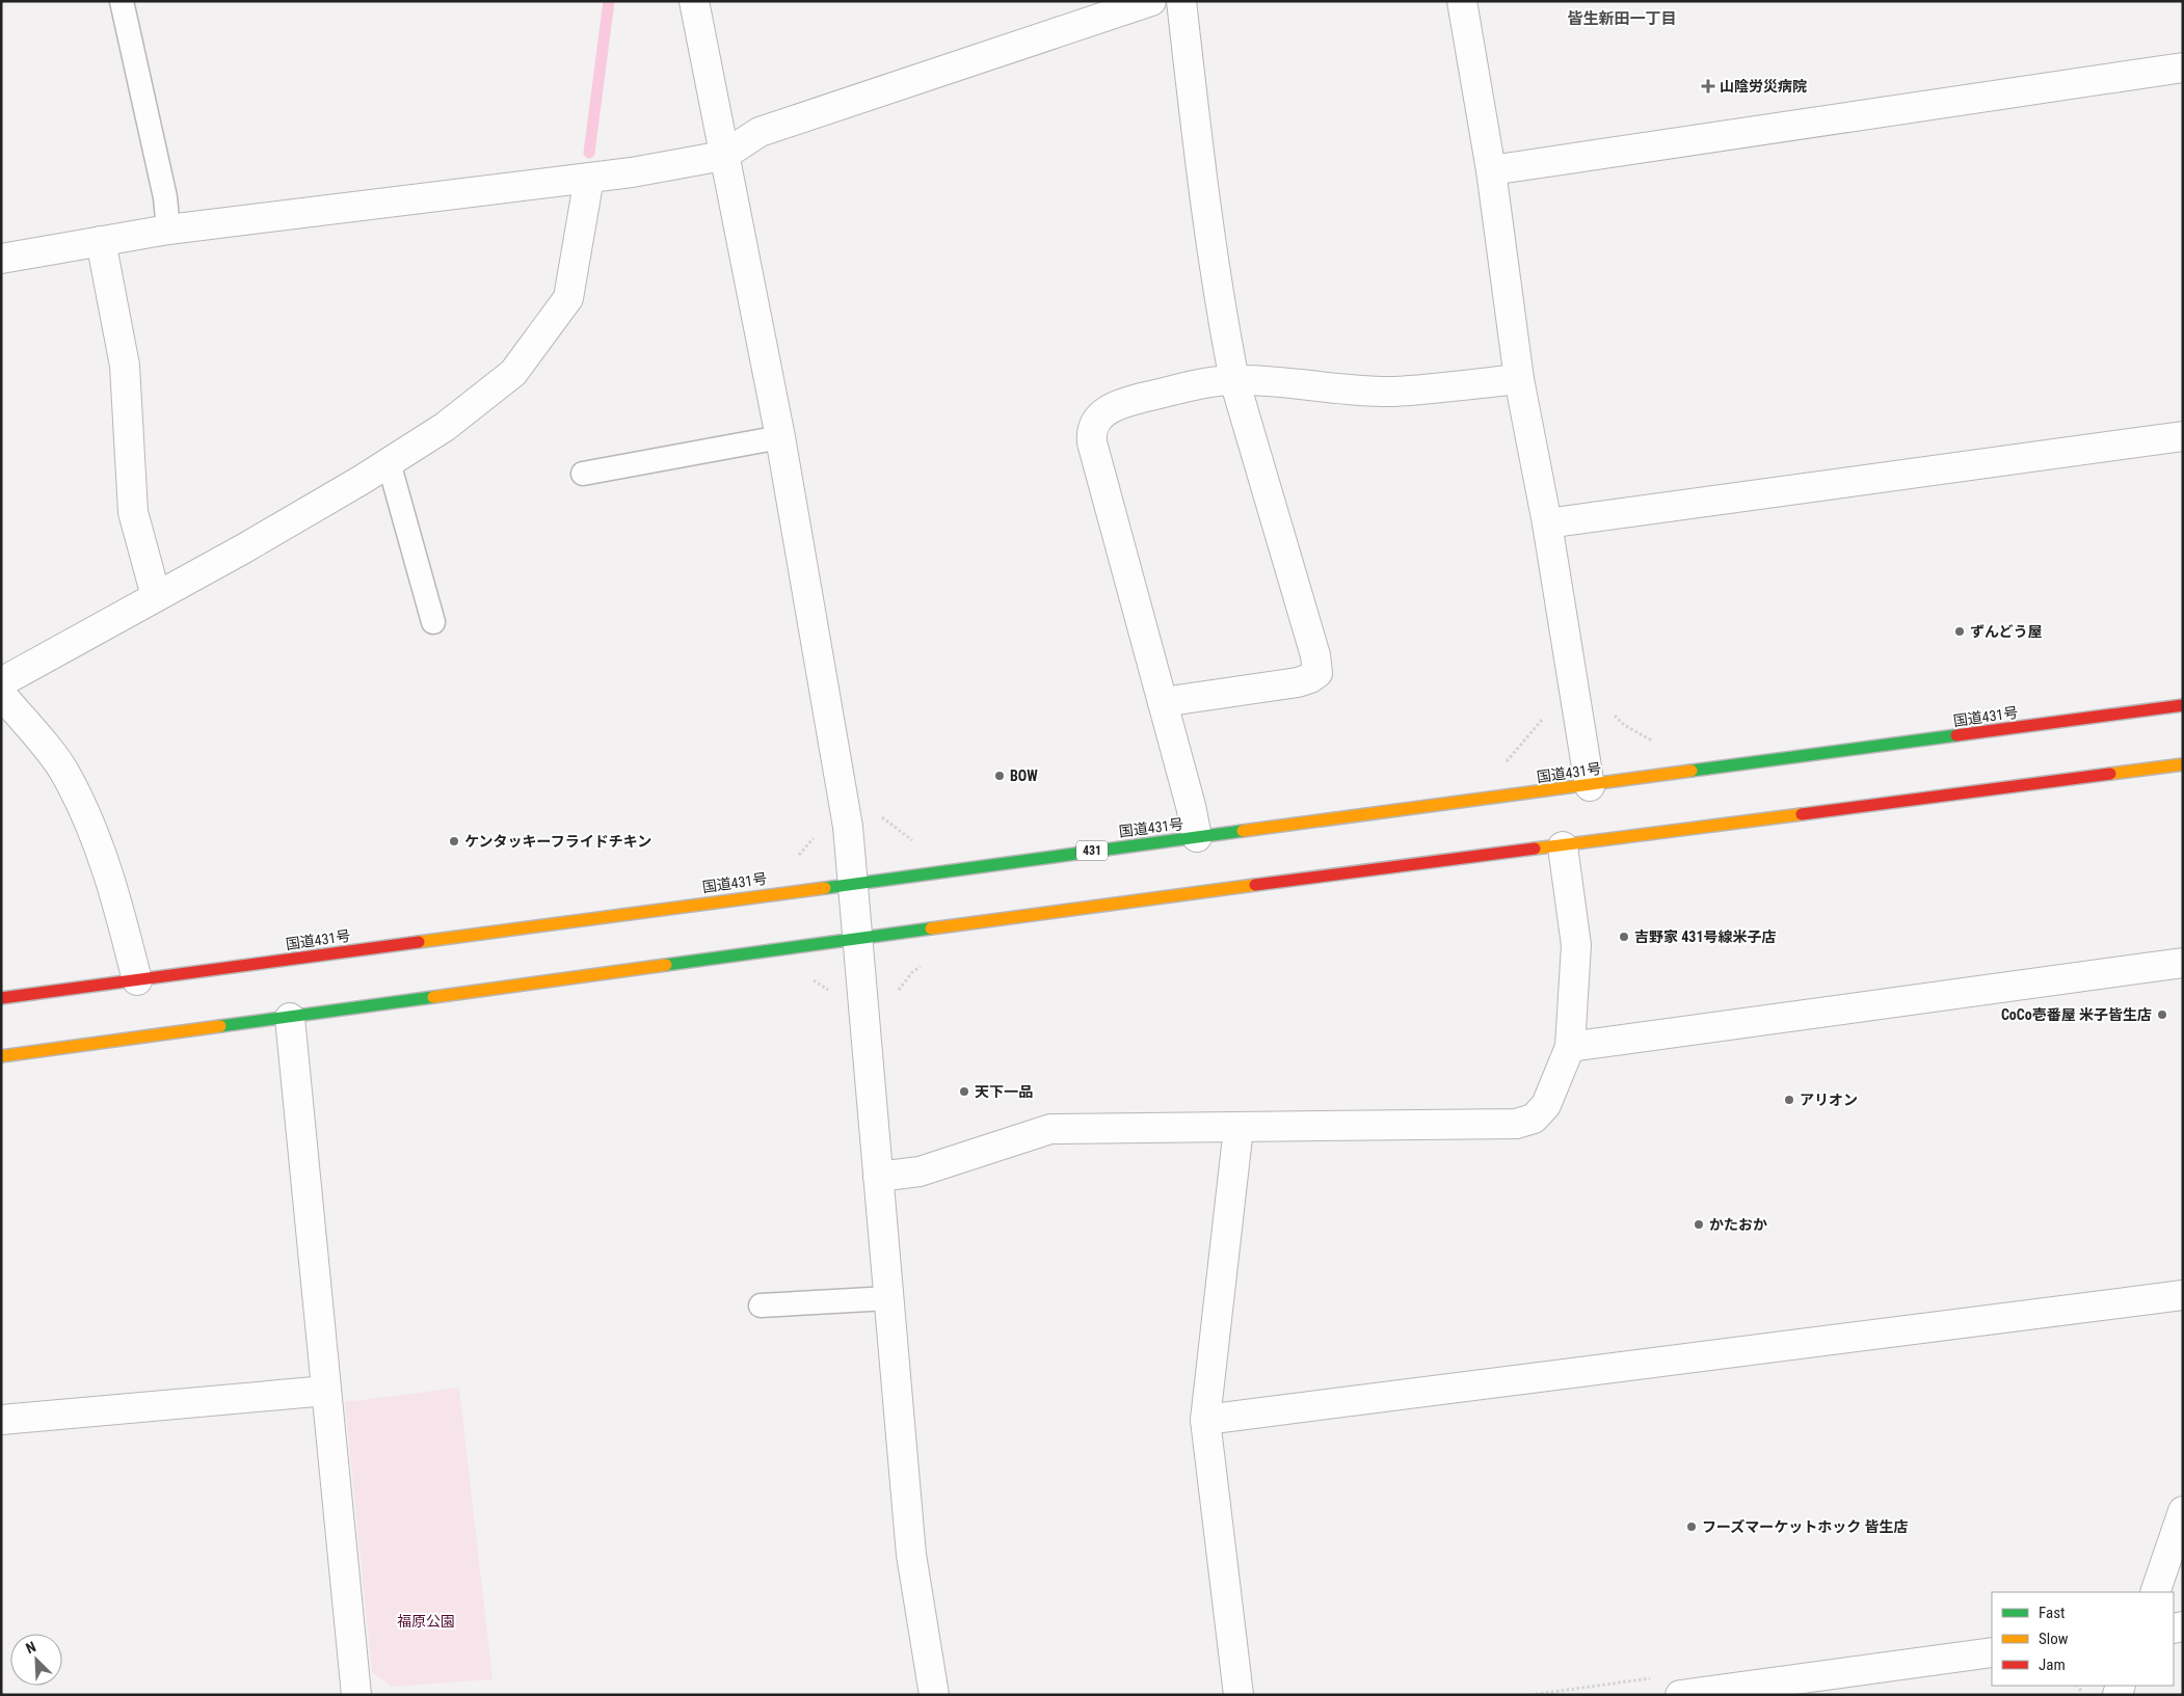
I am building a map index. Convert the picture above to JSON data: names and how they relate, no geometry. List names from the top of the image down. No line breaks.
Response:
{"streets":{"highway":["国道431号","431"]},"districts":["皆生新田一丁目"],"parks":["福原公園"],"places":{"health":["山陰労災病院"],"other":["ずんどう屋","BOW","ケンタッキーフライドチキン","吉野家 431号線米子店","CoCo壱番屋 米子皆生店","天下一品","アリオン","かたおか","フーズマーケットホック 皆生店"]},"legend":["Fast","Slow","Jam"],"north":"top left"}
